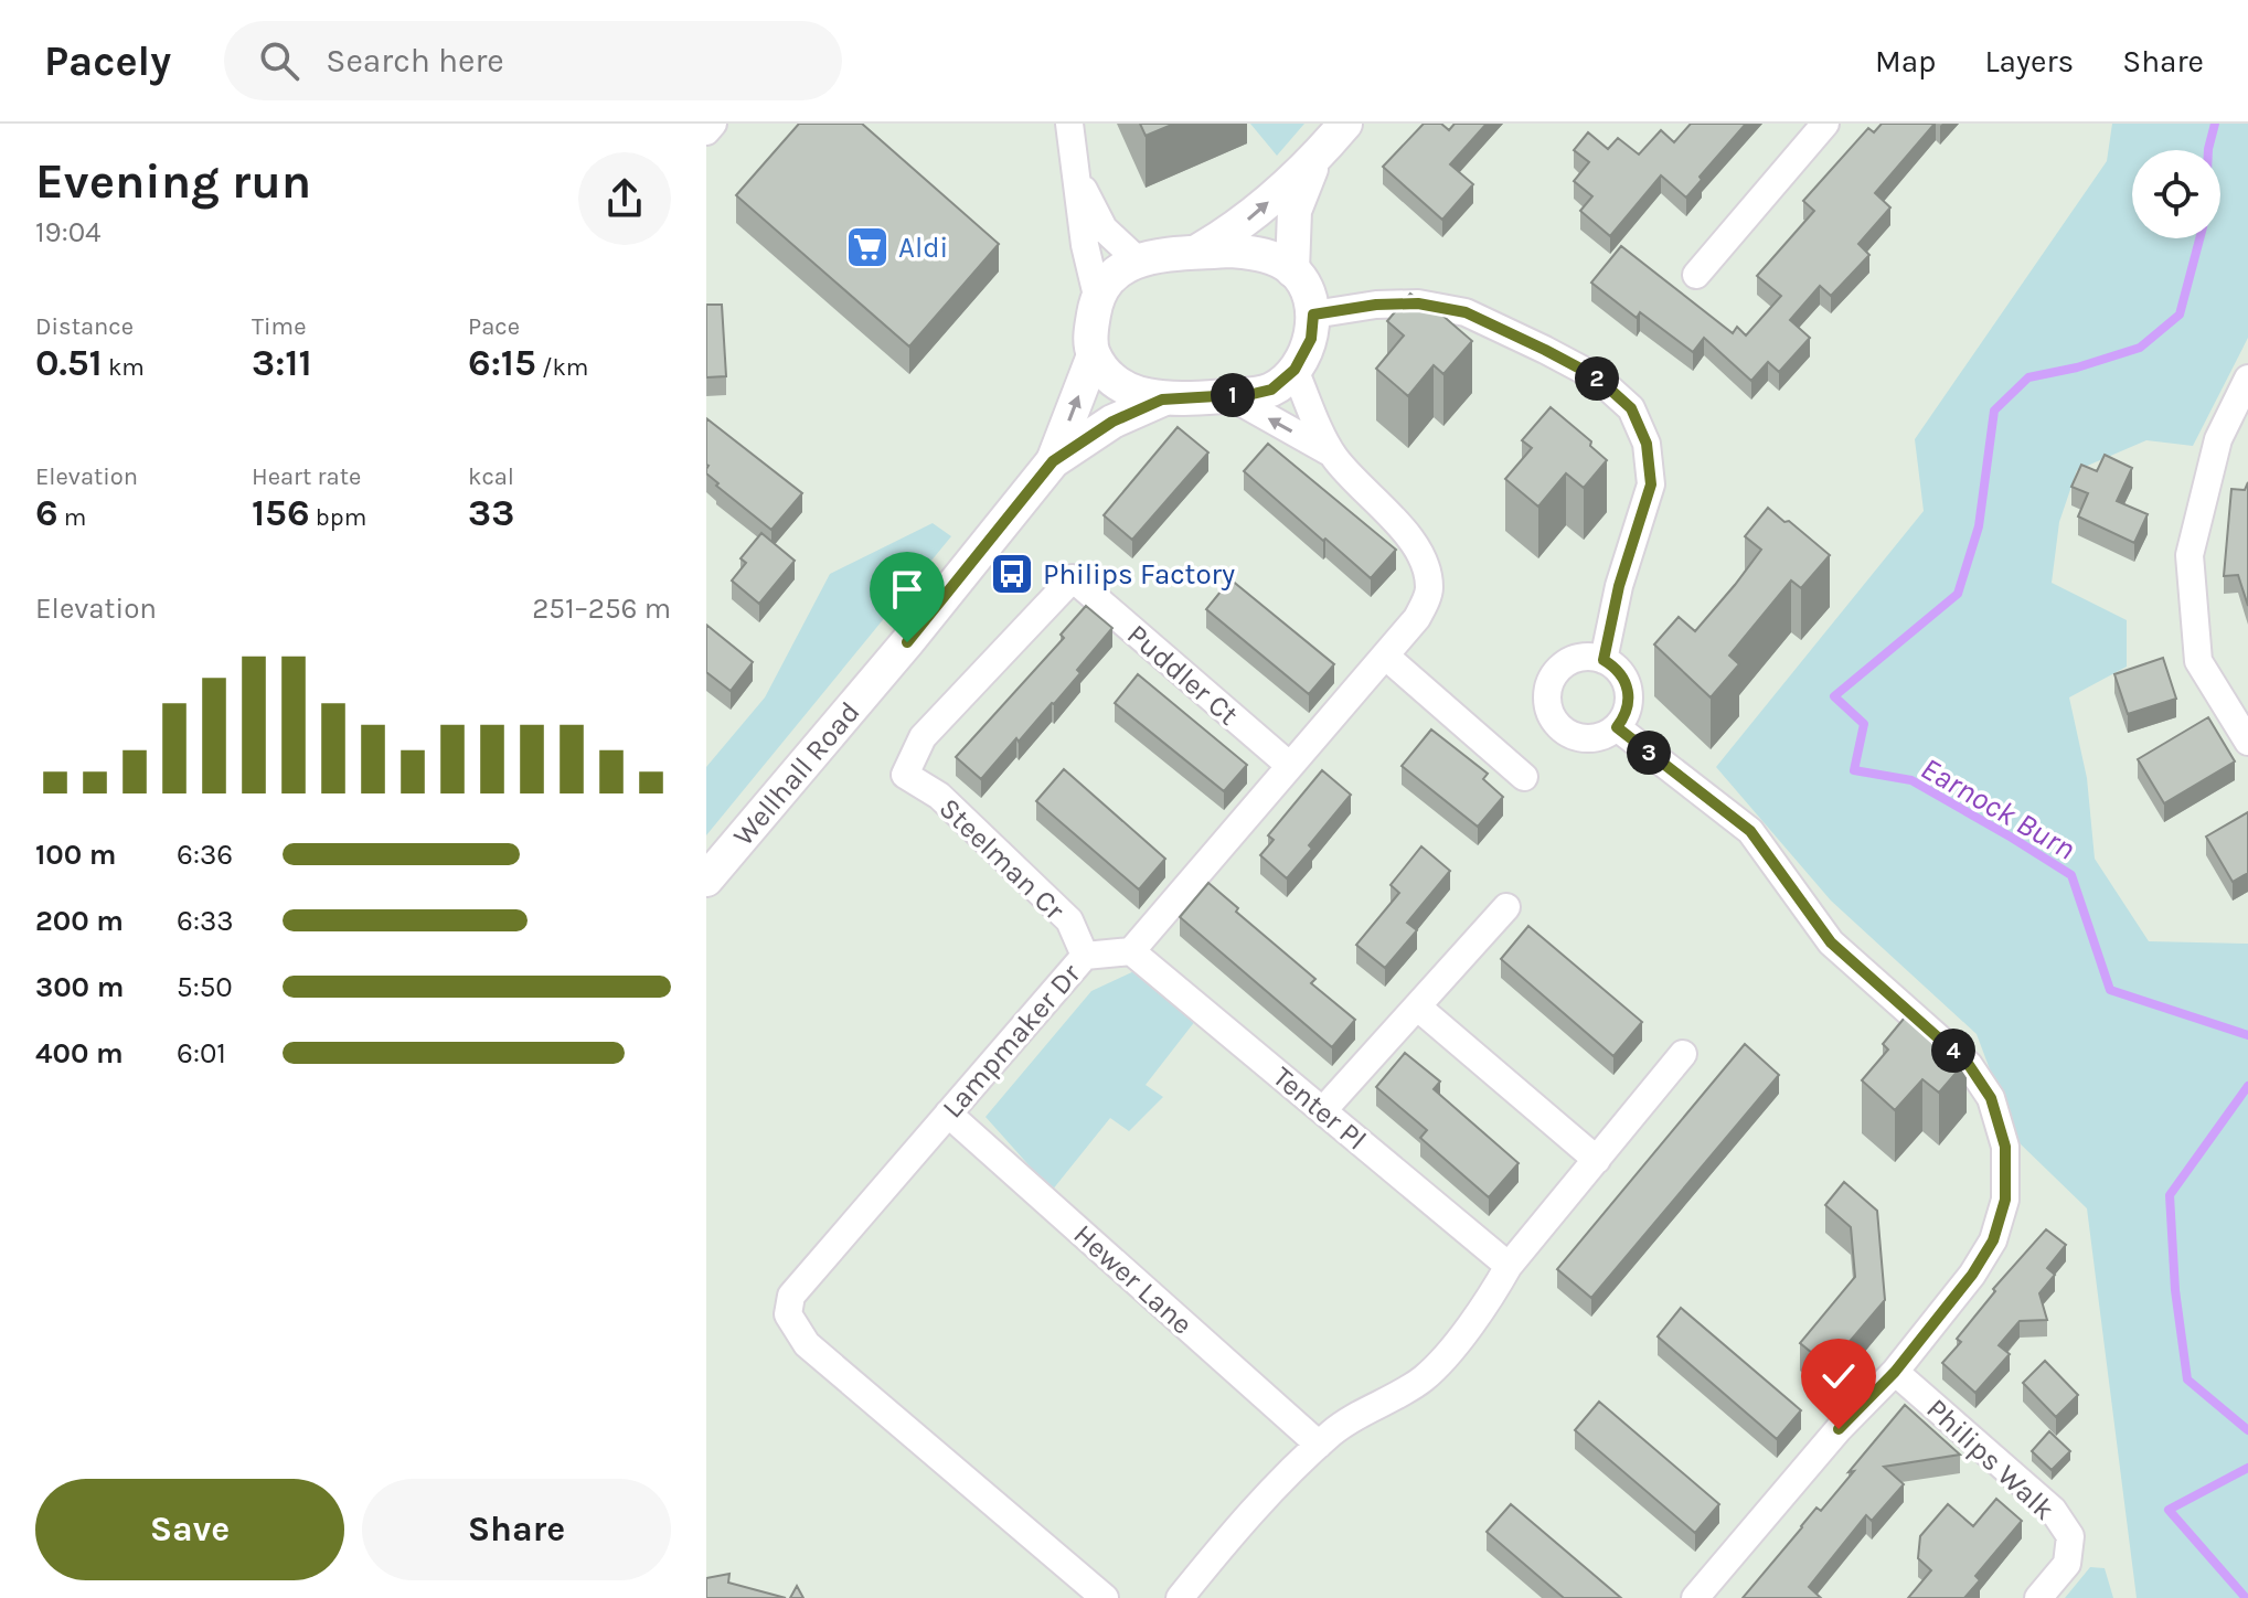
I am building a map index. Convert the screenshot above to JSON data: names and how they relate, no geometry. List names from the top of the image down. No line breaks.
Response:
{"streets":{"street":["Puddler Ct","Wellhall Road","Steelman Cr","Lampmaker Dr","Tenter Pl","Hewer Lane","Philips Walk"]},"crossings":[["Puddler Ct","Steelman Cr"],["Steelman Cr","Lampmaker Dr"],["Lampmaker Dr","Tenter Pl"],["Lampmaker Dr","Hewer Lane"]],"water":["Earnock Burn"],"places":{"supermarket":["Aldi"],"bus stop":["Philips Factory"]},"page":{"header":"Pacely","search":"Search here","nav":["Map","Layers","Share"],"heading":["Evening run","19:04"],"stats":[["Distance","0.51 km"],["Time","3:11"],["Pace","6:15 /km"],["Elevation","6 m"],["Heart rate","156 bpm"],["kcal","33"]],"pins":["2","1","3","4"],"chart":["Elevation","251–256 m"],"list":[{"name":"100 m","note":"6:36"},{"name":"200 m","note":"6:33"},{"name":"300 m","note":"5:50"},{"name":"400 m","note":"6:01"}],"buttons":["Save","Share"]}}
